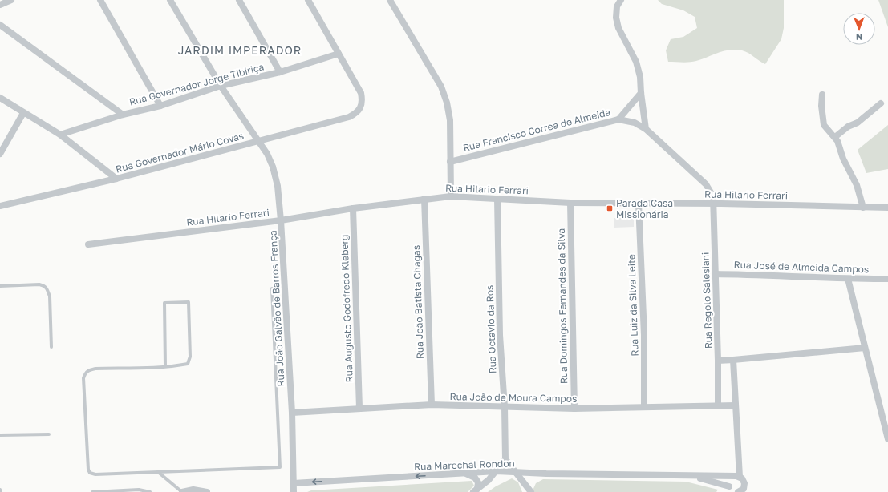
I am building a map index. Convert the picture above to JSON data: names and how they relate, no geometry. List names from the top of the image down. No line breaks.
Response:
{"streets":{"street":["Rua Governador Jorge Tibiriça","Rua Francisco Correa de Almeida","Rua Governador Mário Covas","Rua Hilario Ferrari","Rua José de Almeida Campos","Rua Regolo Salesiani","Rua João Batista Chagas","Rua Luiz da Silva Leite","Rua Domingos Fernandes da Silva","Rua João Galvão de Barros França","Rua Augusto Godofredo Kleberg","Rua Octavio da Ros","Rua João de Moura Campos","Rua Marechal Rondon"]},"crossings":[["Rua Governador Jorge Tibiriça","Rua Governador Mário Covas"],["Rua Governador Jorge Tibiriça","Rua João Galvão de Barros França"],["Rua Francisco Correa de Almeida","Rua Hilario Ferrari"],["Rua Francisco Correa de Almeida","Rua Regolo Salesiani"],["Rua Governador Mário Covas","Rua João Galvão de Barros França"],["Rua Hilario Ferrari","Rua Regolo Salesiani"],["Rua Hilario Ferrari","Rua João Batista Chagas"],["Rua Hilario Ferrari","Rua Luiz da Silva Leite"],["Rua Hilario Ferrari","Rua Domingos Fernandes da Silva"],["Rua Hilario Ferrari","Rua João Galvão de Barros França"],["Rua Hilario Ferrari","Rua Augusto Godofredo Kleberg"],["Rua Hilario Ferrari","Rua Octavio da Ros"],["Rua José de Almeida Campos","Rua Regolo Salesiani"],["Rua João Batista Chagas","Rua João de Moura Campos"],["Rua Luiz da Silva Leite","Rua João de Moura Campos"],["Rua Domingos Fernandes da Silva","Rua João de Moura Campos"],["Rua João Galvão de Barros França","Rua João de Moura Campos"],["Rua João Galvão de Barros França","Rua Marechal Rondon"],["Rua Augusto Godofredo Kleberg","Rua João de Moura Campos"],["Rua Octavio da Ros","Rua João de Moura Campos"]],"one_way":["Rua Marechal Rondon"],"districts":["JARDIM IMPERADOR"],"places":{"transit":["Parada Casa Missionária"]},"north":"bottom"}
